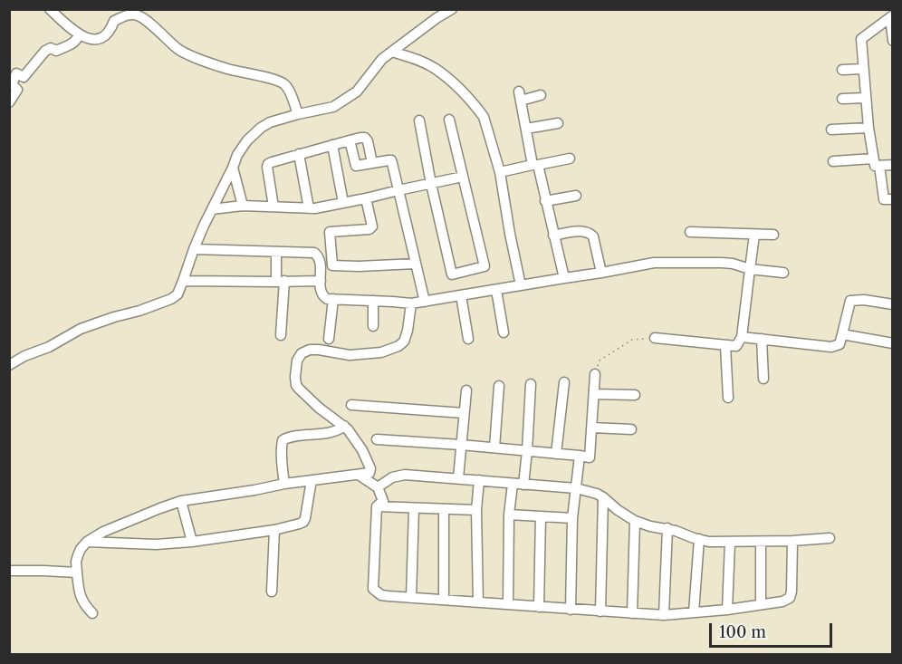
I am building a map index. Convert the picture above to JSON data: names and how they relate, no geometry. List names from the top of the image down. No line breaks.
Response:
{"scale_bar":"100 m"}
